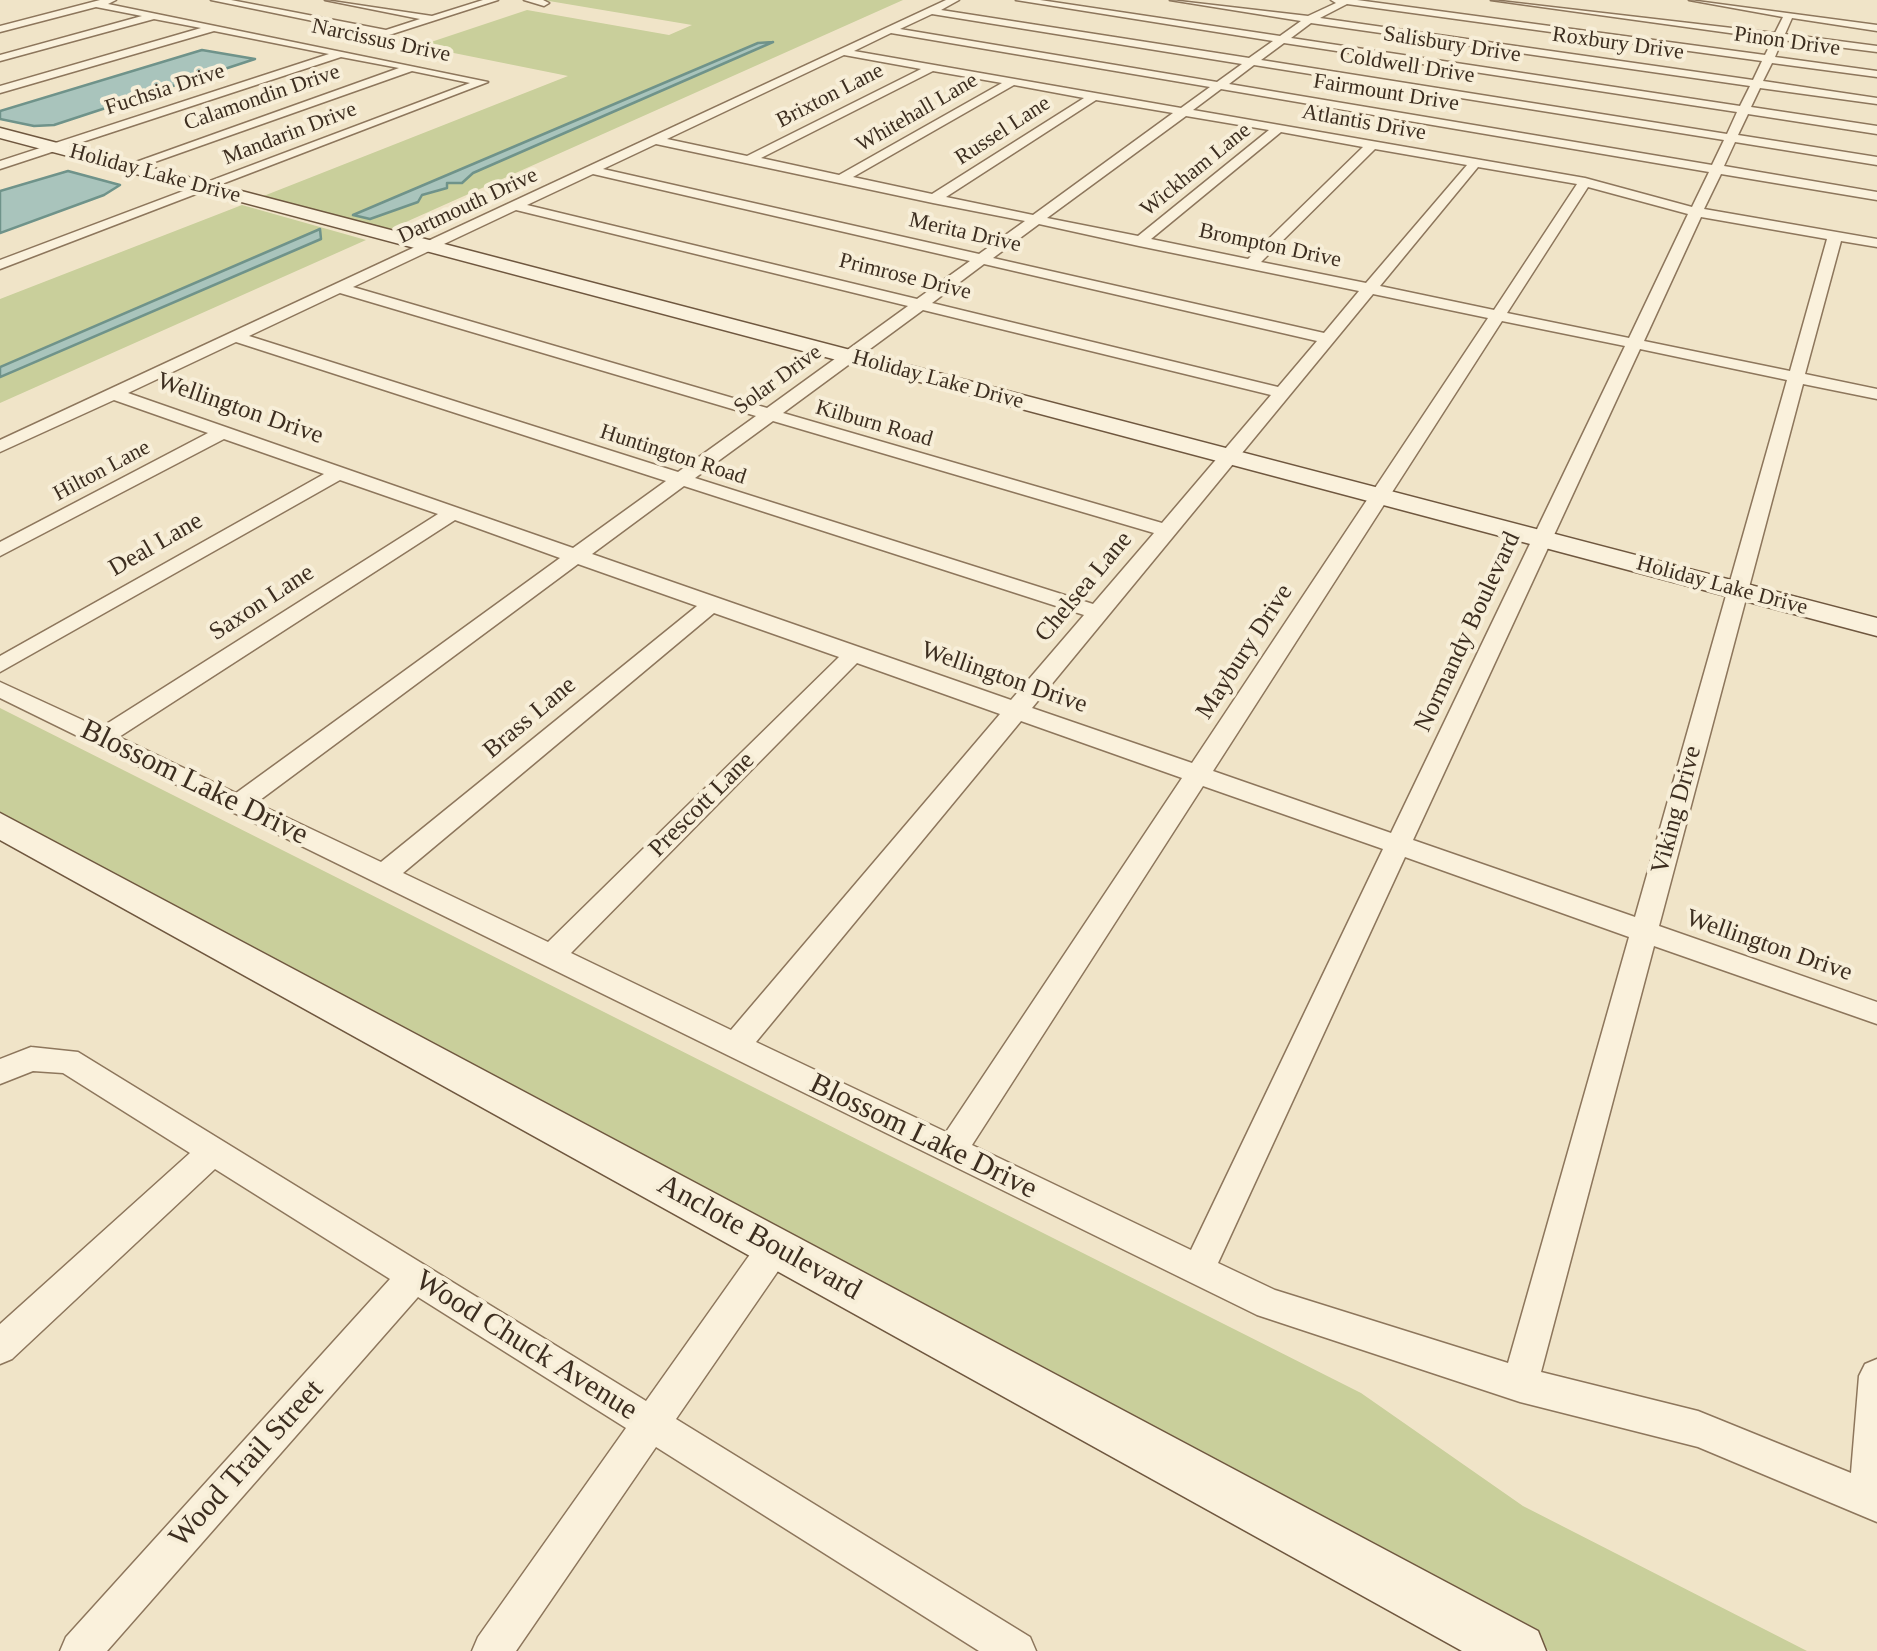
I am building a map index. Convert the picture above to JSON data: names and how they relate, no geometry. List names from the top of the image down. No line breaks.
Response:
{"streets":{"street":["Narcissus Drive","Pinon Drive","Roxbury Drive","Salisbury Drive","Coldwell Drive","Fuchsia Drive","Fairmount Drive","Brixton Lane","Calamondin Drive","Whitehall Lane","Atlantis Drive","Russel Lane","Mandarin Drive","Wickham Lane","Holiday Lake Drive","Dartmouth Drive","Merita Drive","Brompton Drive","Primrose Drive","Solar Drive","Wellington Drive","Kilburn Road","Huntington Road","Hilton Lane","Deal Lane","Chelsea Lane","Saxon Lane","Normandy Boulevard","Maybury Drive","Brass Lane","Blossom Lake Drive","Prescott Lane","Viking Drive","Anclote Boulevard","Wood Chuck Avenue","Wood Trail Street"]},"crossings":[["Narcissus Drive","Fuchsia Drive"],["Narcissus Drive","Calamondin Drive"],["Narcissus Drive","Mandarin Drive"],["Pinon Drive","Solar Drive"],["Pinon Drive","Normandy Boulevard"],["Roxbury Drive","Solar Drive"],["Roxbury Drive","Normandy Boulevard"],["Salisbury Drive","Solar Drive"],["Salisbury Drive","Normandy Boulevard"],["Coldwell Drive","Dartmouth Drive"],["Coldwell Drive","Solar Drive"],["Coldwell Drive","Normandy Boulevard"],["Fuchsia Drive","Holiday Lake Drive"],["Fairmount Drive","Dartmouth Drive"],["Fairmount Drive","Solar Drive"],["Fairmount Drive","Normandy Boulevard"],["Brixton Lane","Atlantis Drive"],["Brixton Lane","Brompton Drive"],["Calamondin Drive","Holiday Lake Drive"],["Whitehall Lane","Atlantis Drive"],["Whitehall Lane","Brompton Drive"],["Atlantis Drive","Russel Lane"],["Atlantis Drive","Wickham Lane"],["Atlantis Drive","Dartmouth Drive"],["Atlantis Drive","Solar Drive"],["Atlantis Drive","Chelsea Lane"],["Atlantis Drive","Normandy Boulevard"],["Atlantis Drive","Maybury Drive"],["Atlantis Drive","Viking Drive"],["Russel Lane","Brompton Drive"],["Mandarin Drive","Holiday Lake Drive"],["Wickham Lane","Brompton Drive"],["Holiday Lake Drive","Dartmouth Drive"],["Holiday Lake Drive","Solar Drive"],["Holiday Lake Drive","Chelsea Lane"],["Holiday Lake Drive","Normandy Boulevard"],["Holiday Lake Drive","Maybury Drive"],["Holiday Lake Drive","Viking Drive"],["Dartmouth Drive","Merita Drive"],["Dartmouth Drive","Brompton Drive"],["Dartmouth Drive","Primrose Drive"],["Dartmouth Drive","Wellington Drive"],["Dartmouth Drive","Kilburn Road"],["Dartmouth Drive","Huntington Road"],["Merita Drive","Solar Drive"],["Merita Drive","Chelsea Lane"],["Brompton Drive","Solar Drive"],["Brompton Drive","Chelsea Lane"],["Brompton Drive","Normandy Boulevard"],["Brompton Drive","Maybury Drive"],["Brompton Drive","Viking Drive"],["Primrose Drive","Solar Drive"],["Primrose Drive","Chelsea Lane"],["Solar Drive","Wellington Drive"],["Solar Drive","Kilburn Road"],["Solar Drive","Huntington Road"],["Solar Drive","Blossom Lake Drive"],["Wellington Drive","Hilton Lane"],["Wellington Drive","Deal Lane"],["Wellington Drive","Chelsea Lane"],["Wellington Drive","Saxon Lane"],["Wellington Drive","Normandy Boulevard"],["Wellington Drive","Maybury Drive"],["Wellington Drive","Brass Lane"],["Wellington Drive","Prescott Lane"],["Wellington Drive","Viking Drive"],["Kilburn Road","Chelsea Lane"],["Huntington Road","Chelsea Lane"],["Chelsea Lane","Blossom Lake Drive"],["Saxon Lane","Blossom Lake Drive"],["Normandy Boulevard","Blossom Lake Drive"],["Maybury Drive","Blossom Lake Drive"],["Brass Lane","Blossom Lake Drive"],["Blossom Lake Drive","Prescott Lane"],["Blossom Lake Drive","Viking Drive"],["Wood Chuck Avenue","Wood Trail Street"]]}
